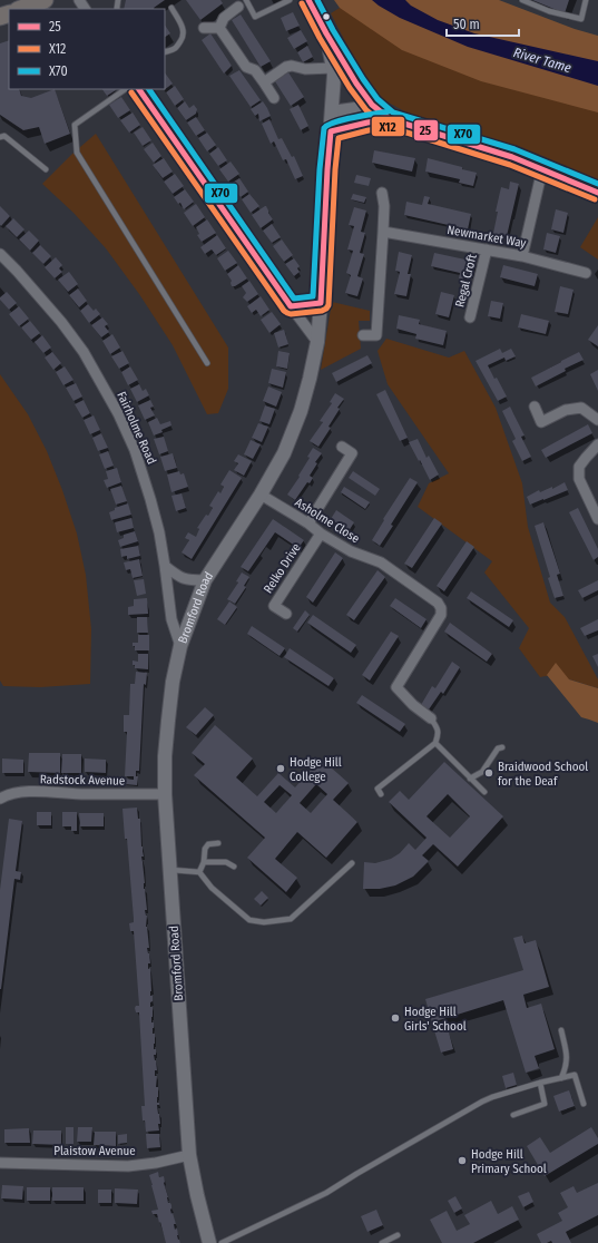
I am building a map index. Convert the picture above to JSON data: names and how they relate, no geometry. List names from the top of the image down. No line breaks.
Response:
{"streets":{"street":["Newmarket Way","Regal Croft","Fairholme Road","Asholme Close","Relko Drive","Bromford Road","Radstock Avenue","Plaistow Avenue"]},"crossings":[["Newmarket Way","Regal Croft"],["Fairholme Road","Bromford Road"],["Asholme Close","Relko Drive"],["Asholme Close","Bromford Road"],["Bromford Road","Radstock Avenue"],["Bromford Road","Plaistow Avenue"]],"water":["River Tame"],"places":["Hodge Hill College","Braidwood School for the Deaf","Hodge Hill Girls' School","Hodge Hill Primary School"],"lines":["transit line 25","transit line X70","transit line X12"],"legend":["25","X12","X70"],"scale_bar":"50 m"}
